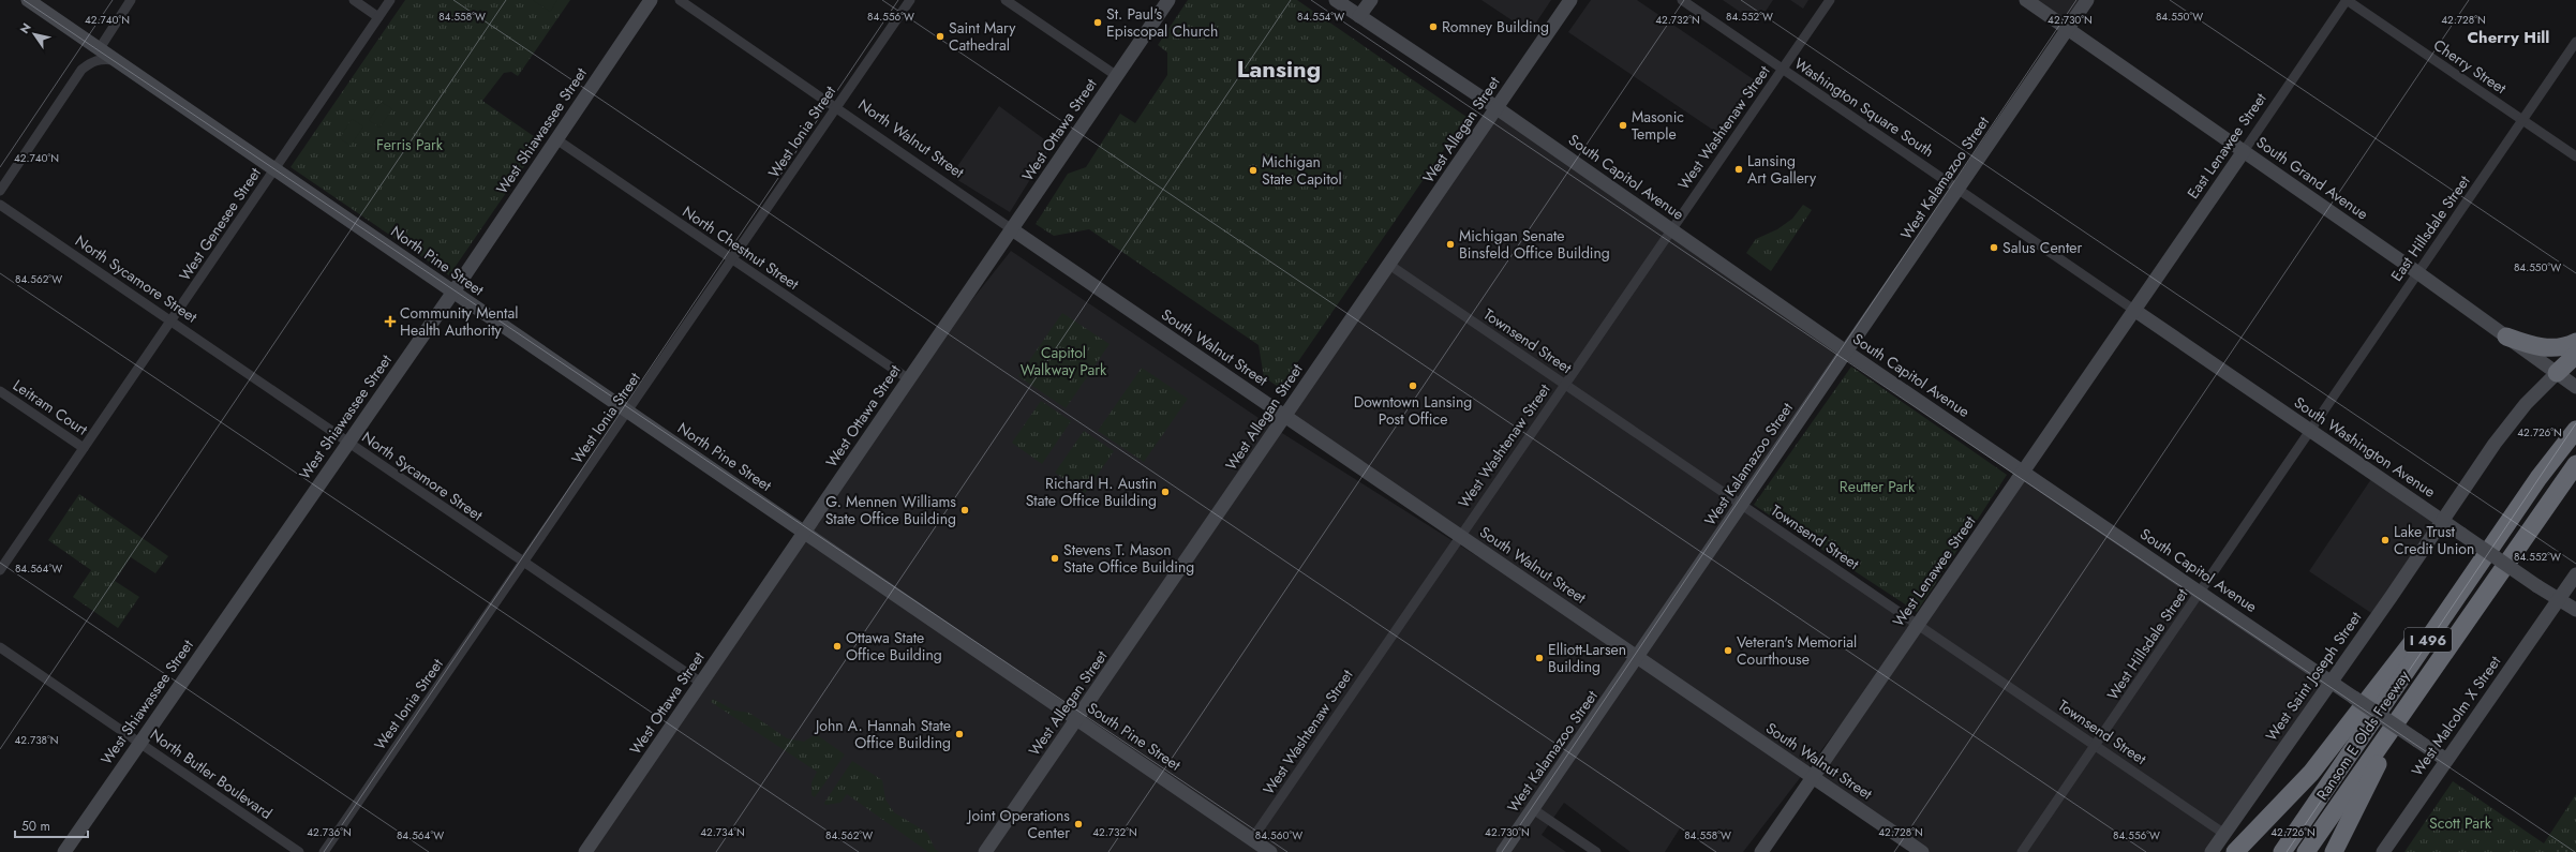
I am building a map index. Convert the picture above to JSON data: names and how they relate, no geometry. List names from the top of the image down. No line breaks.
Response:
{"streets":{"highway":["I 496","Ransom E Olds Freeway"],"street":["Cherry Street","Washington Square South","West Washtenaw Street","West Ottawa Street","West Allegan Street","West Shiawassee Street","West Ionia Street","North Walnut Street","East Lenawee Street","South Capitol Avenue","West Kalamazoo Street","South Grand Avenue","West Genesee Street","East Hillsdale Street","North Chestnut Street","North Pine Street","North Sycamore Street","Townsend Street","South Walnut Street","Leitram Court","South Washington Avenue","West Lenawee Street","West Hillsdale Street","West Saint Joseph Street","West Malcolm X Street","South Pine Street","North Butler Boulevard"]},"crossings":[["Cherry Street","East Lenawee Street"],["Cherry Street","East Hillsdale Street"],["Washington Square South","West Washtenaw Street"],["Washington Square South","East Lenawee Street"],["Washington Square South","West Kalamazoo Street"],["Washington Square South","South Washington Avenue"],["Washington Square South","West Lenawee Street"],["West Washtenaw Street","South Capitol Avenue"],["West Washtenaw Street","Townsend Street"],["West Washtenaw Street","South Walnut Street"],["West Washtenaw Street","South Pine Street"],["West Ottawa Street","North Walnut Street"],["West Ottawa Street","North Chestnut Street"],["West Ottawa Street","North Pine Street"],["West Ottawa Street","North Sycamore Street"],["West Allegan Street","South Capitol Avenue"],["West Allegan Street","Townsend Street"],["West Allegan Street","South Walnut Street"],["West Allegan Street","South Pine Street"],["West Shiawassee Street","North Chestnut Street"],["West Shiawassee Street","North Pine Street"],["West Shiawassee Street","North Sycamore Street"],["West Shiawassee Street","North Butler Boulevard"],["West Ionia Street","North Walnut Street"],["West Ionia Street","North Chestnut Street"],["West Ionia Street","North Pine Street"],["West Ionia Street","North Sycamore Street"],["North Walnut Street","South Walnut Street"],["East Lenawee Street","South Grand Avenue"],["East Lenawee Street","South Washington Avenue"],["East Lenawee Street","West Lenawee Street"],["South Capitol Avenue","West Kalamazoo Street"],["South Capitol Avenue","West Lenawee Street"],["South Capitol Avenue","West Hillsdale Street"],["South Capitol Avenue","West Saint Joseph Street"],["South Capitol Avenue","West Malcolm X Street"],["West Kalamazoo Street","South Grand Avenue"],["West Kalamazoo Street","Townsend Street"],["West Kalamazoo Street","South Walnut Street"],["South Grand Avenue","East Hillsdale Street"],["South Grand Avenue","West Saint Joseph Street"],["West Genesee Street","North Pine Street"],["West Genesee Street","North Sycamore Street"],["West Genesee Street","Leitram Court"],["East Hillsdale Street","South Washington Avenue"],["East Hillsdale Street","West Hillsdale Street"],["North Pine Street","South Pine Street"],["Townsend Street","West Lenawee Street"],["Townsend Street","West Hillsdale Street"],["Townsend Street","West Saint Joseph Street"],["South Walnut Street","West Lenawee Street"],["South Washington Avenue","West Lenawee Street"],["South Washington Avenue","West Hillsdale Street"],["South Washington Avenue","West Saint Joseph Street"],["South Washington Avenue","West Malcolm X Street"]],"districts":["Cherry Hill","Lansing"],"parks":["Ferris Park","Capitol Walkway Park","Reutter Park","Scott Park"],"places":{"other":["St. Paul's Episcopal Church","Romney Building","Saint Mary Cathedral","Masonic Temple","Lansing Art Gallery","Michigan State Capitol","Michigan Senate Binsfeld Office Building","Salus Center","Downtown Lansing Post Office","Richard H. Austin State Office Building","G. Mennen Williams State Office Building","Lake Trust Credit Union","Stevens T. Mason State Office Building","Ottawa State Office Building","Veteran's Memorial Courthouse","Elliott-Larsen Building","John A. Hannah State Office Building","Joint Operations Center"],"health":["Community Mental Health Authority"]},"scale_bar":"50 m","north":"top left","coordinates":["84.558°W","84.556°W","84.554°W","84.552°W","84.550°W","42.740°N","42.732°N","42.730°N","42.728°N","84.562°W","42.726°N","84.564°W","42.738°N","42.736°N","42.734°N","84.560°W"]}
